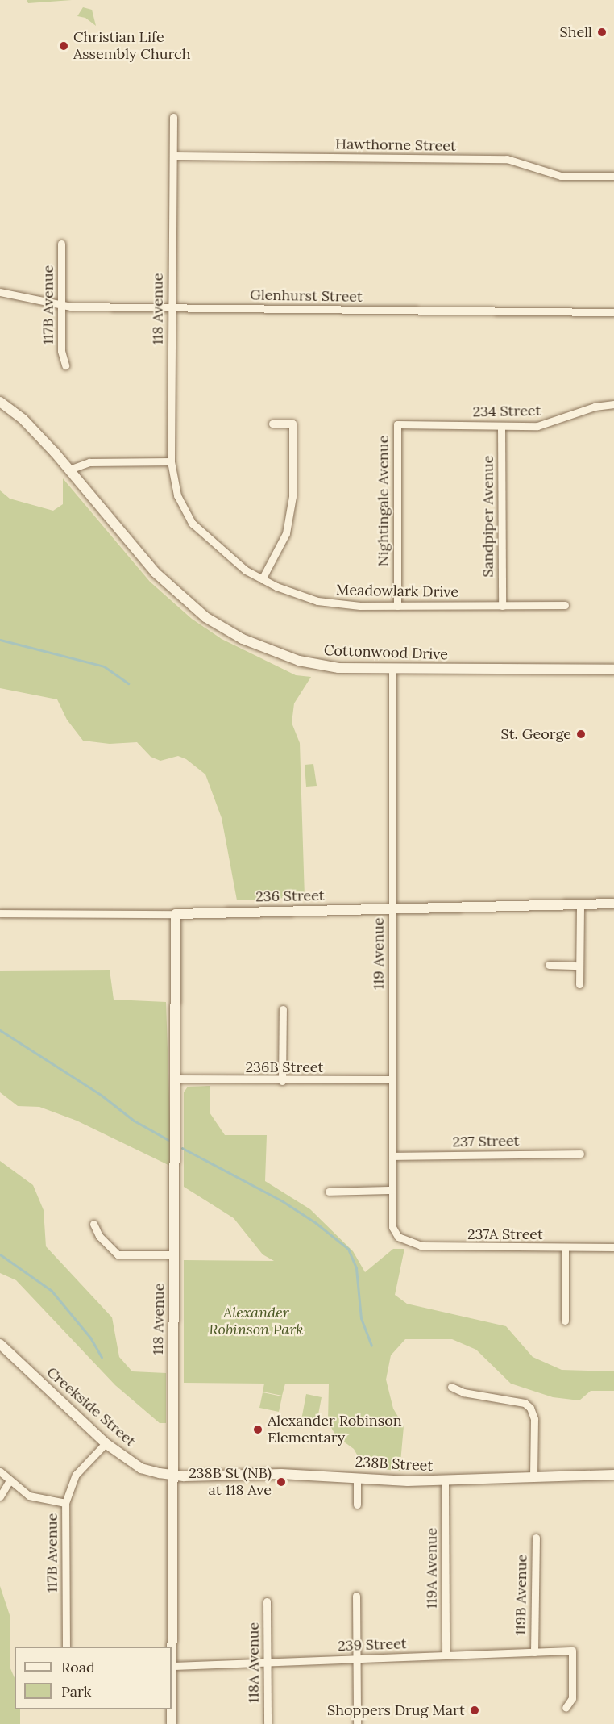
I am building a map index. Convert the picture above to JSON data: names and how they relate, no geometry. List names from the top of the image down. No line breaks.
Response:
{"streets":{"street":["Hawthorne Street","Glenhurst Street","117B Avenue","118 Avenue","234 Street","Nightingale Avenue","Sandpiper Avenue","Meadowlark Drive","Cottonwood Drive","236 Street","119 Avenue","236B Street","237 Street","237A Street","Creekside Street","238B Street","119A Avenue","119B Avenue","239 Street","118A Avenue"]},"crossings":[["Hawthorne Street","118 Avenue"],["Glenhurst Street","117B Avenue"],["Glenhurst Street","118 Avenue"],["117B Avenue","Creekside Street"],["118 Avenue","Meadowlark Drive"],["118 Avenue","236 Street"],["118 Avenue","236B Street"],["118 Avenue","Creekside Street"],["118 Avenue","238B Street"],["118 Avenue","239 Street"],["234 Street","Nightingale Avenue"],["234 Street","Sandpiper Avenue"],["Nightingale Avenue","Meadowlark Drive"],["Sandpiper Avenue","Meadowlark Drive"],["Cottonwood Drive","119 Avenue"],["236 Street","119 Avenue"],["119 Avenue","236B Street"],["119 Avenue","237 Street"],["119 Avenue","237A Street"],["Creekside Street","238B Street"],["238B Street","119A Avenue"],["119A Avenue","239 Street"],["119B Avenue","239 Street"],["239 Street","118A Avenue"]],"parks":["Alexander Robinson Park"],"places":["Shell","Christian Life Assembly Church","St. George","Alexander Robinson Elementary","238B St (NB) at 118 Ave","Shoppers Drug Mart"],"legend":["Road","Park"]}
